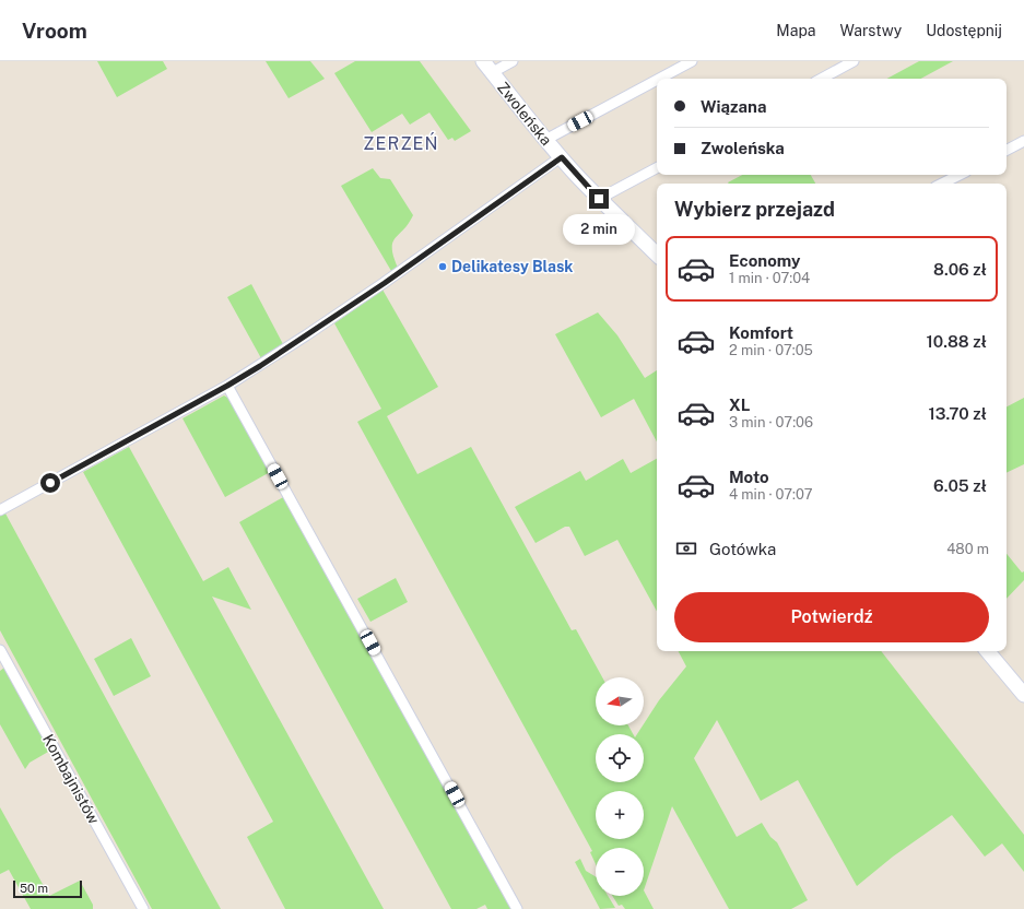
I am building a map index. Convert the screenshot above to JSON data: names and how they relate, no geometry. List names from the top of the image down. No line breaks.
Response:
{"streets":{"street":["Zwoleńska","Kombajnistów"]},"districts":["ZERZEŃ"],"places":["Delikatesy Blask"],"scale_bar":"50 m","north":"left","page":{"header":"Vroom","nav":["Mapa","Warstwy","Udostępnij"],"banner":["Wiązana","Zwoleńska"],"heading":"Wybierz przejazd","bubble":"2 min","list":[{"name":"Economy","note":"1 min · 07:04","value":"8.06 zł"},{"name":"Komfort","note":"2 min · 07:05","value":"10.88 zł"},{"name":"XL","note":"3 min · 07:06","value":"13.70 zł"},{"name":"Moto","note":"4 min · 07:07","value":"6.05 zł"}],"pay":["Gotówka","480 m"],"buttons":"Potwierdź","map_buttons":["+","−"],"scale":"50 m"}}
